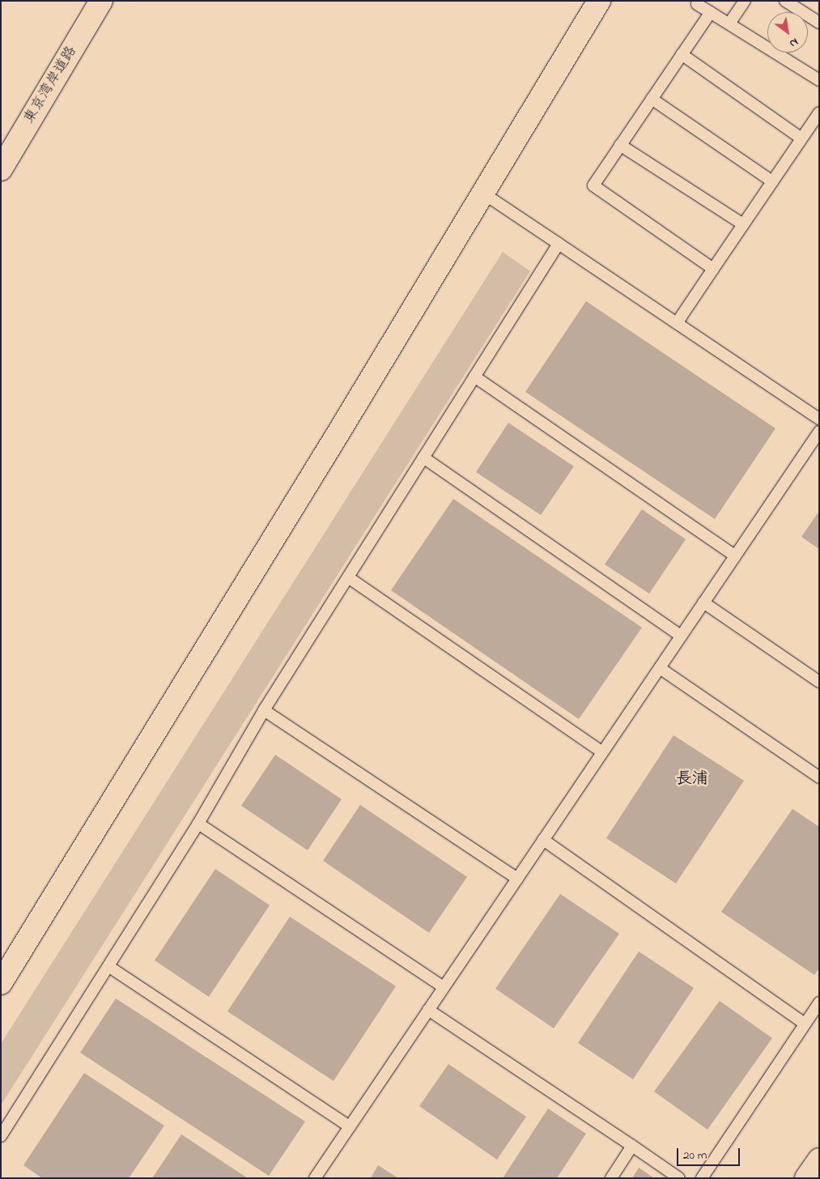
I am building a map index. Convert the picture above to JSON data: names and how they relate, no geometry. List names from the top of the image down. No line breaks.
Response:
{"streets":{"main road":["東京湾岸道路"]},"districts":["長浦"],"scale_bar":"20 m","north":"bottom right"}
